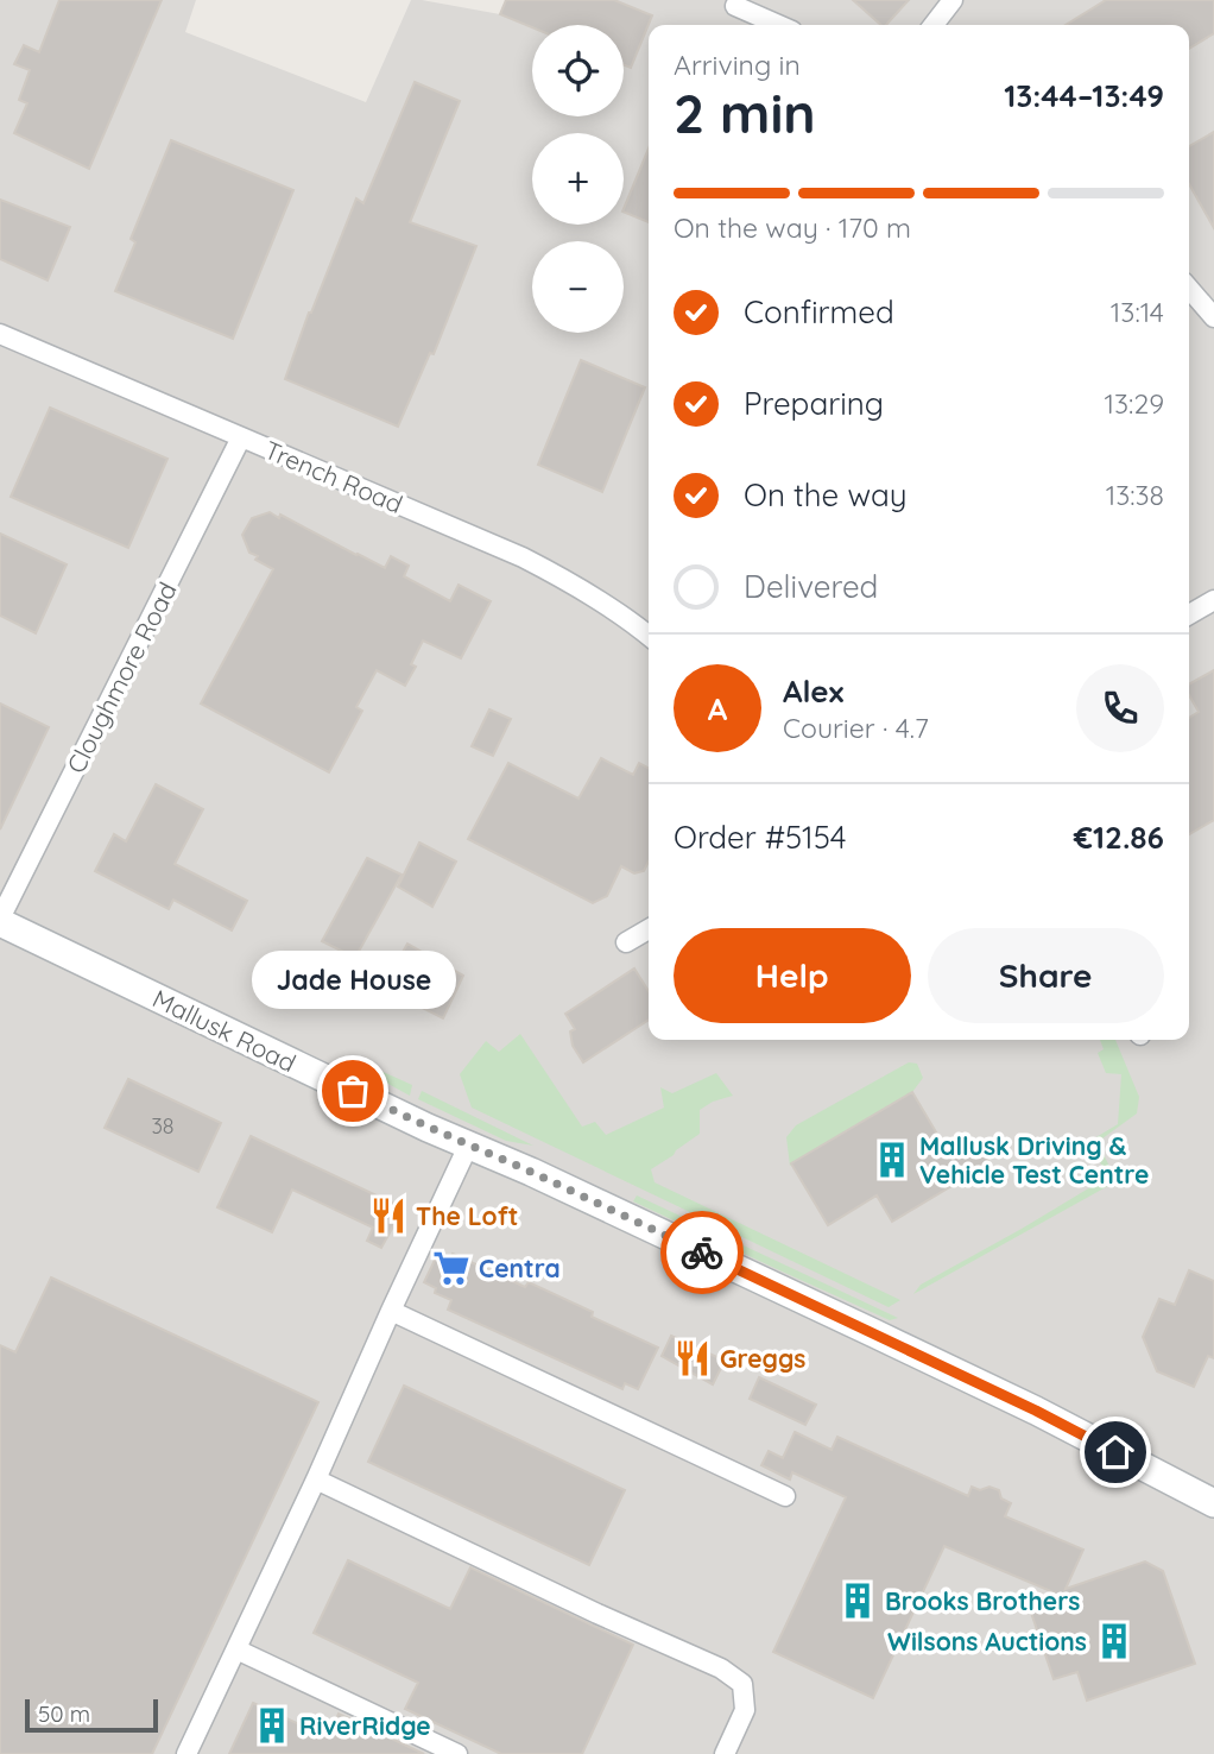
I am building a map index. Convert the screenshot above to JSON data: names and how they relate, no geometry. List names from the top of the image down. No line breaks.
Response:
{"streets":{"main road":["Mallusk Road"],"street":["Trench Road","Cloughmore Road"]},"crossings":[["Trench Road","Cloughmore Road"],["Cloughmore Road","Mallusk Road"]],"places":{"other":["Jade House"],"building":["Mallusk Driving & Vehicle Test Centre","Brooks Brothers","Wilsons Auctions","RiverRidge"],"restaurant":["The Loft","Greggs"],"supermarket":["Centra"]},"house_numbers":["38"],"scale_bar":"50 m","page":{"map_buttons":["+","−"],"heading":["2 min","Arriving in","13:44–13:49"],"panel":["Alex","Courier · 4.7","Order #5154","€12.86"],"bar":"On the way · 170 m","list":[["Confirmed","13:14"],["Preparing","13:29"],["On the way","13:38"],"Delivered"],"round":"A","buttons":["Help","Share"],"bubble":"Jade House","scale":"50 m"}}
